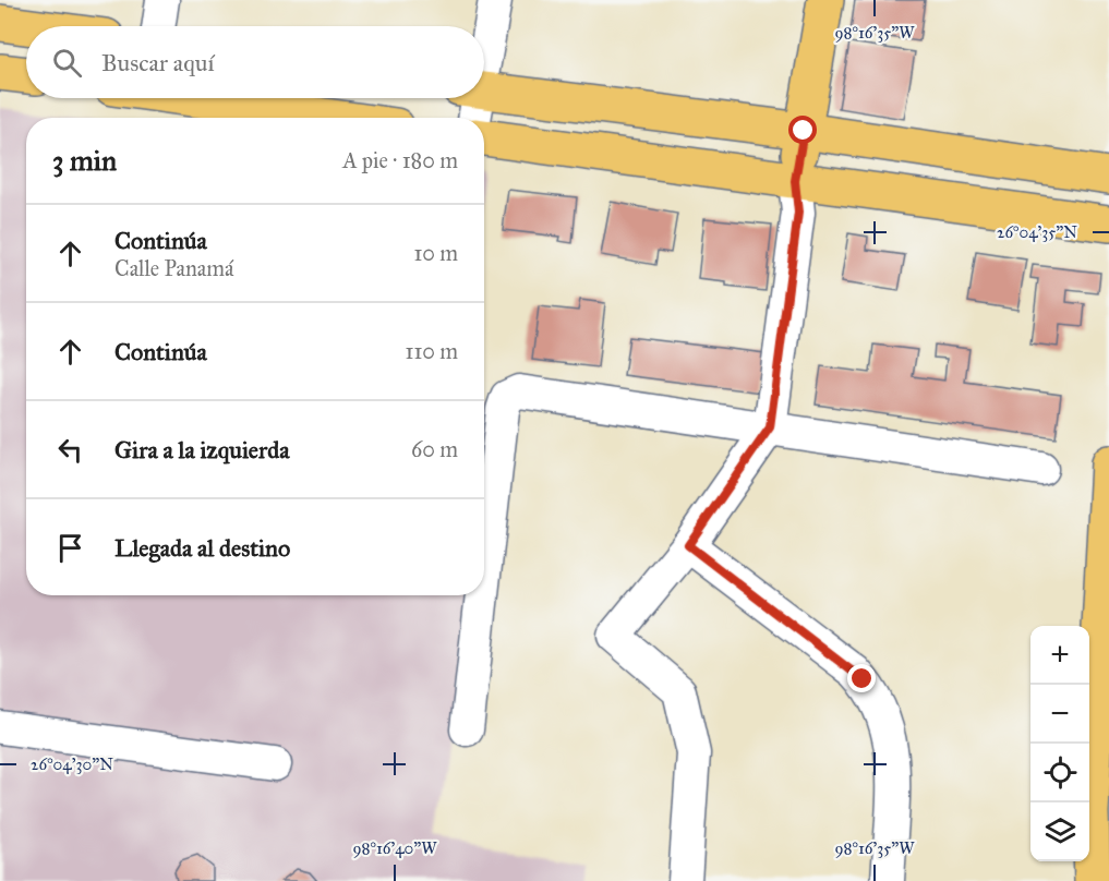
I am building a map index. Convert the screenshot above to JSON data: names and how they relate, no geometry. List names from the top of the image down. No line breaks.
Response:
{"page":{"search":"Buscar aquí","heading":["3 min","A pie · 180 m"],"list":[["Continúa","Calle Panamá","10 m"],["Continúa","110 m"],["Gira a la izquierda","60 m"],"Llegada al destino"],"map_buttons":["+","−"]},"coordinates":["98°16'35\"W","26°04'35\"N","26°04'30\"N","98°16'40\"W"]}
